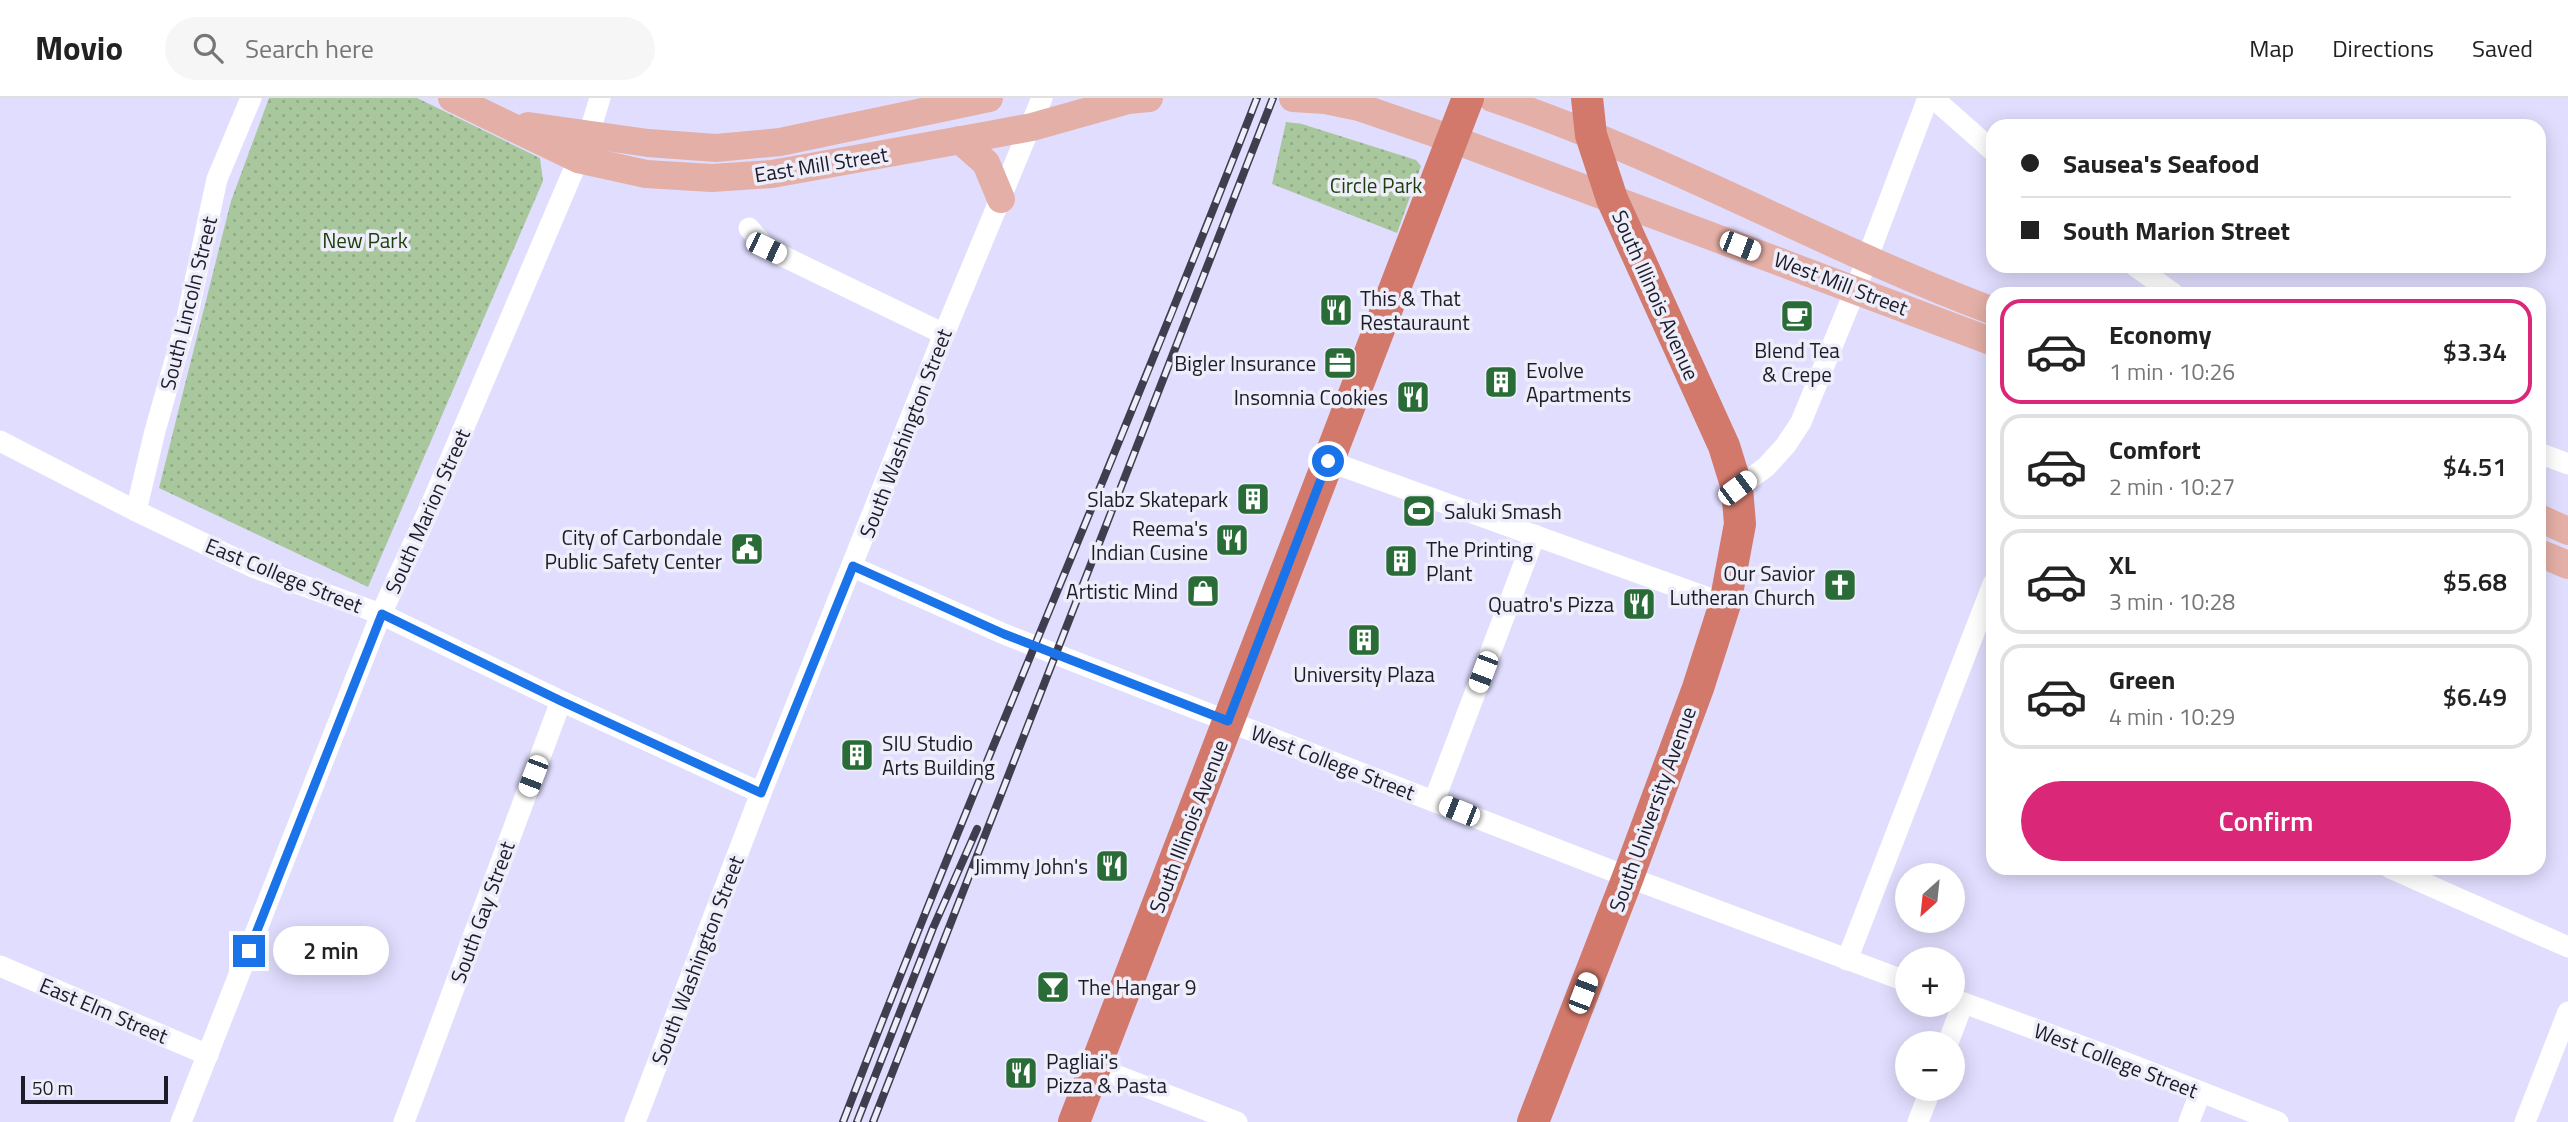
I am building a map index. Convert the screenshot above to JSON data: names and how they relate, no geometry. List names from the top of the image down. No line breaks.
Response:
{"streets":{"highway":["South Illinois Avenue","South University Avenue"],"main road":["East Mill Street","West Mill Street"],"street":["South Lincoln Street","South Washington Street","South Marion Street","East College Street","West College Street","South Gay Street","East Elm Street"]},"crossings":[["East Mill Street","South Washington Street"],["East Mill Street","South Marion Street"],["West Mill Street","South Illinois Avenue"],["South Illinois Avenue","West College Street"],["South Illinois Avenue","South University Avenue"],["South Lincoln Street","East College Street"],["South Washington Street","East College Street"],["South Washington Street","West College Street"],["South Marion Street","East College Street"],["South Marion Street","East Elm Street"],["East College Street","South Gay Street"],["West College Street","South University Avenue"]],"parks":["Circle Park","New Park"],"places":{"restaurant":["This & That Restauraunt","Insomnia Cookies","Reema's Indian Cusine","Quatro's Pizza","Jimmy John's","Pagliai's Pizza & Pasta"],"cafe":["Blend Tea & Crepe"],"office":["Bigler Insurance"],"building":["Evolve Apartments","Slabz Skatepark","The Printing Plant","University Plaza","SIU Studio Arts Building"],"sports":["Saluki Smash"],"public building":["City of Carbondale Public Safety Center"],"church":["Our Savior Lutheran Church"],"shop":["Artistic Mind"],"bar":["The Hangar 9"]},"scale_bar":"50 m","north":"bottom left","page":{"header":"Movio","search":"Search here","nav":["Map","Directions","Saved"],"banner":["Sausea's Seafood","South Marion Street"],"list":[{"name":"Economy","note":"1 min · 10:26","value":"$3.34"},{"name":"Comfort","note":"2 min · 10:27","value":"$4.51"},{"name":"XL","note":"3 min · 10:28","value":"$5.68"},{"name":"Green","note":"4 min · 10:29","value":"$6.49"}],"buttons":"Confirm","map_buttons":["+","−"],"bubble":"2 min","scale":"50 m"}}
